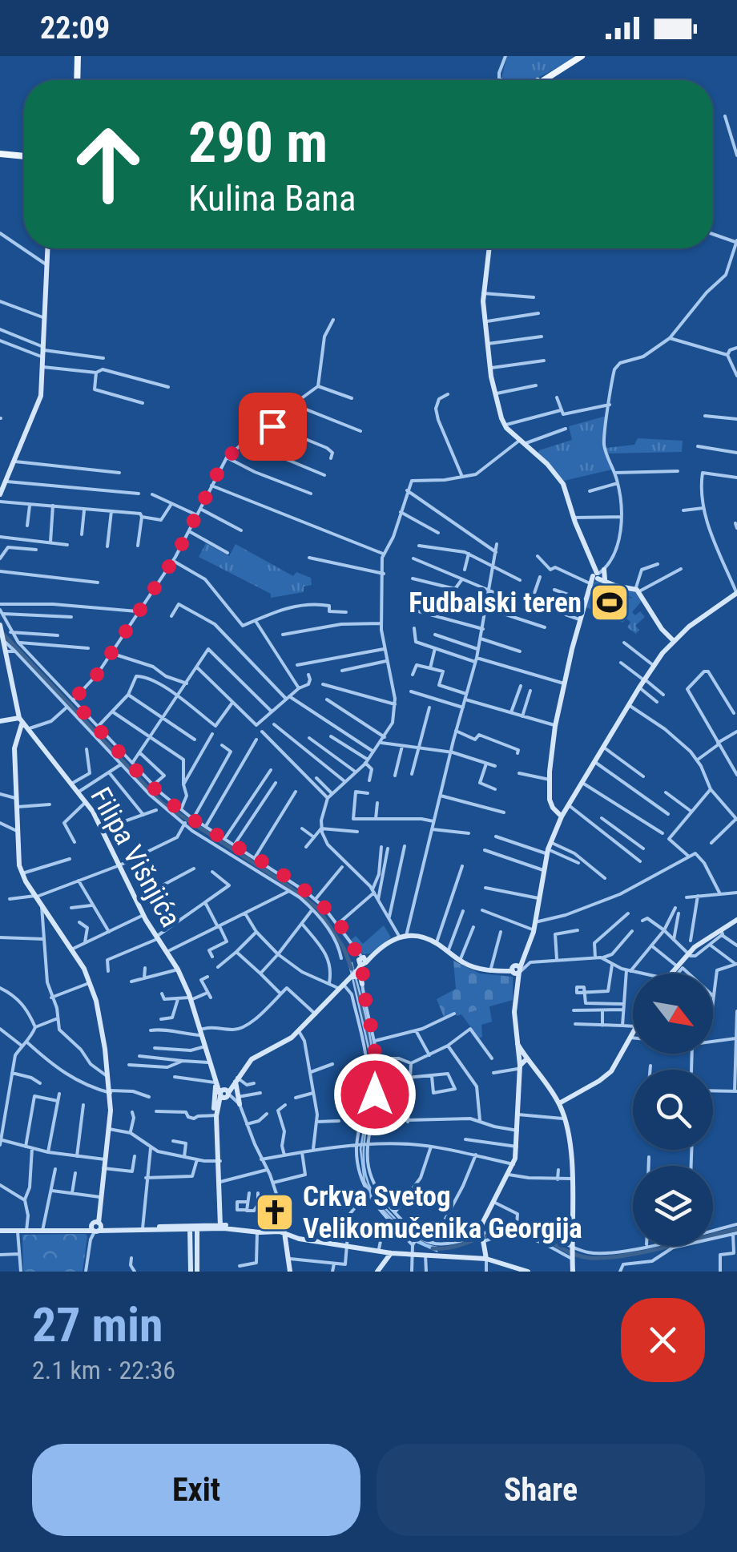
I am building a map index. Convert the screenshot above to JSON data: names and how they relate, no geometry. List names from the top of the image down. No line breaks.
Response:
{"streets":{"main road":["Filipa Višnjića"]},"places":{"sports":["Fudbalski teren"],"church":["Crkva Svetog Velikomučenika Georgija"]},"north":"bottom right","page":{"status":"22:09","turn":["290 m","Kulina Bana"],"heading":["27 min","2.1 km · 22:36"],"buttons":["Exit","Share"]}}
